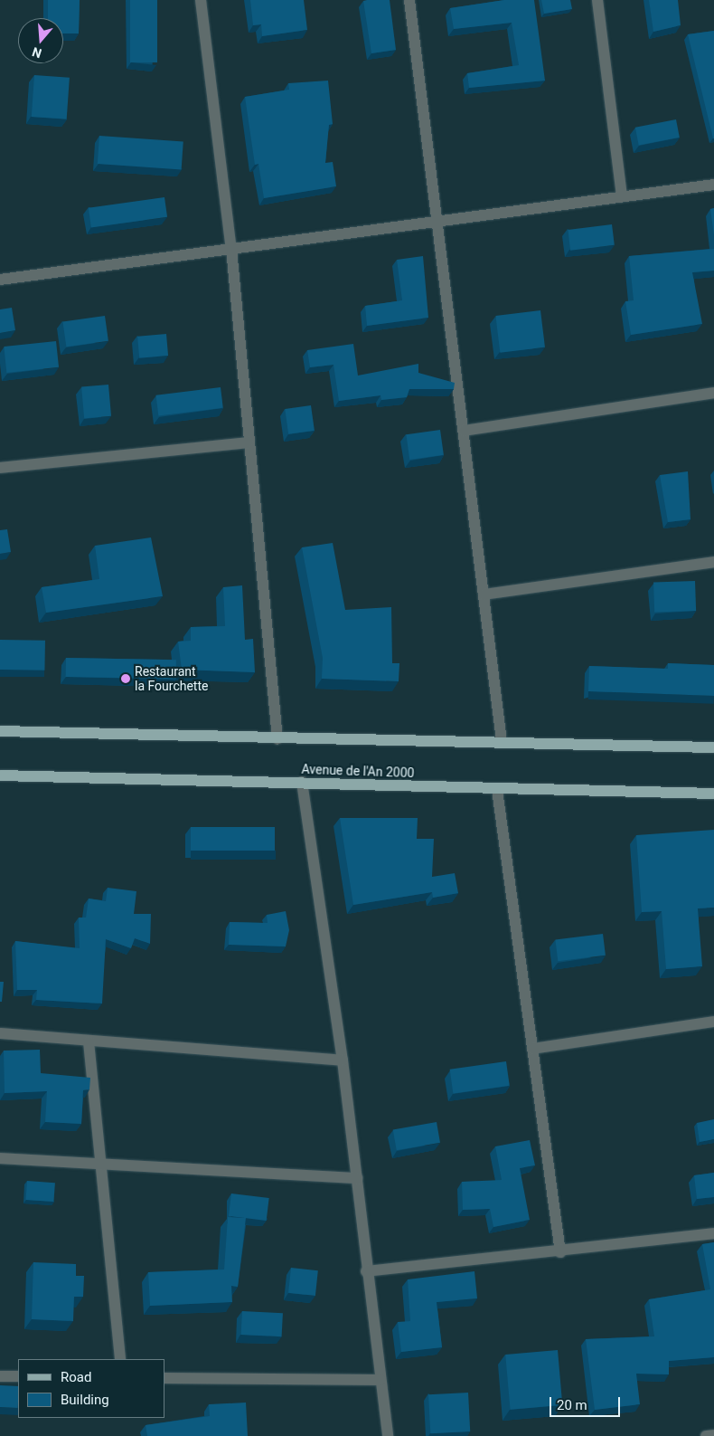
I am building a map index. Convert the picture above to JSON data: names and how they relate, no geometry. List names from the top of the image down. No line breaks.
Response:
{"streets":{"main road":["Avenue de l'An 2000"]},"places":["Restaurant la Fourchette"],"legend":["Road","Building"],"scale_bar":"20 m","north":"bottom"}
